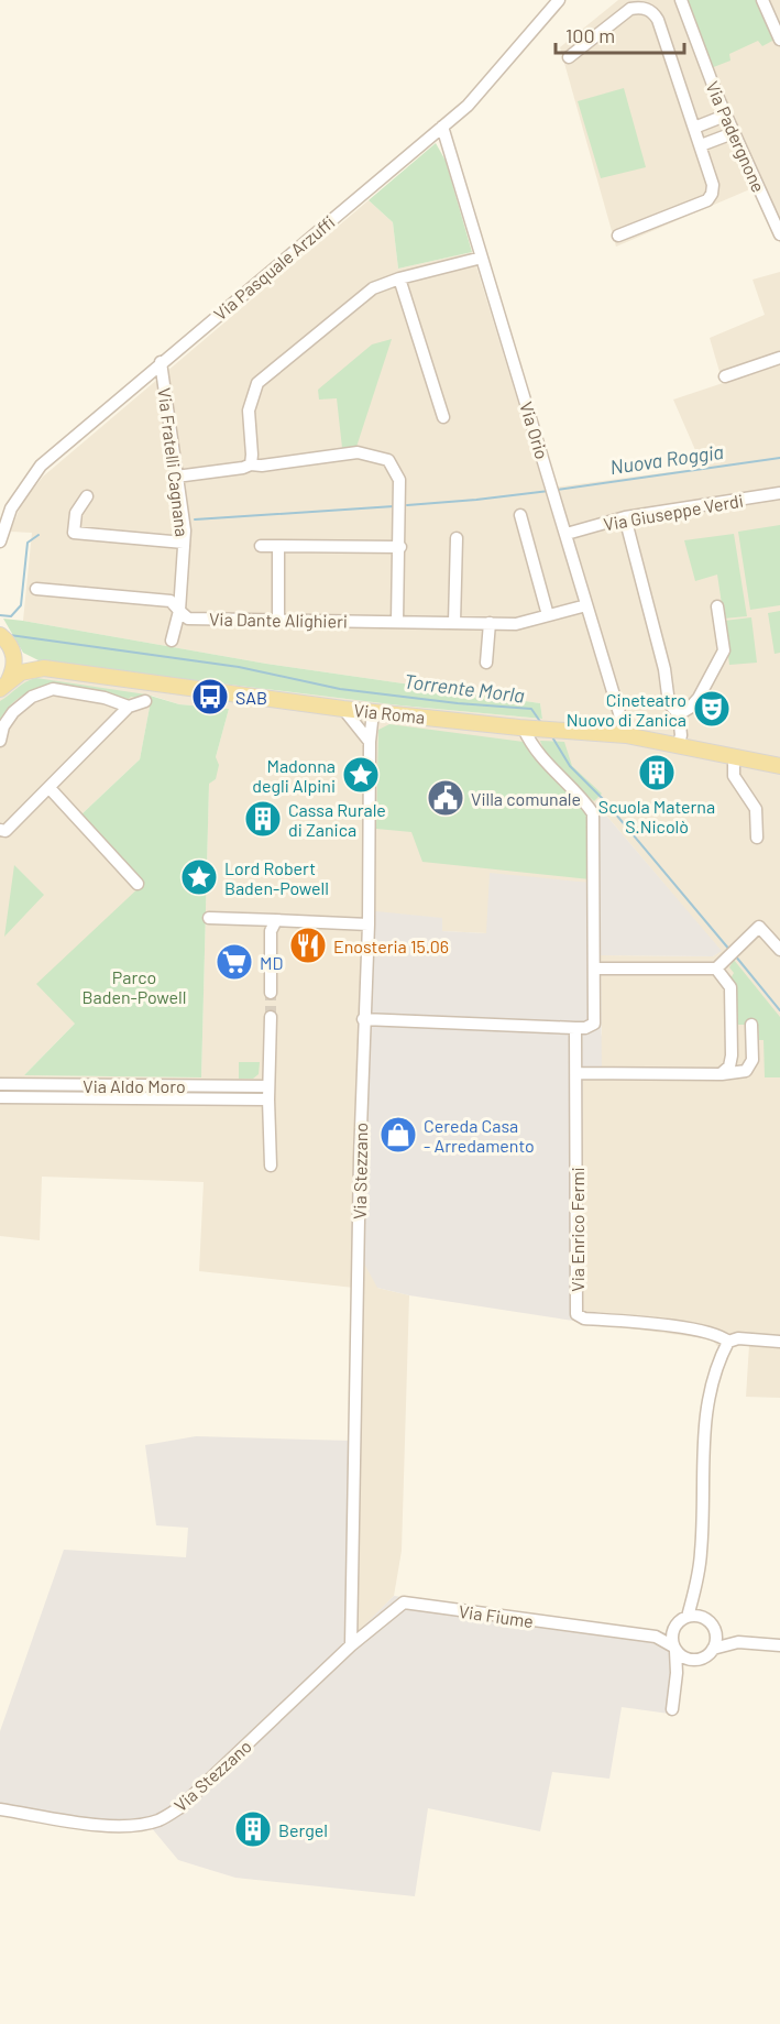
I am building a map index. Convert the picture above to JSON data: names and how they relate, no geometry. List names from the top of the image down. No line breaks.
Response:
{"streets":{"main road":["Via Roma"],"street":["Via Padergnone","Via Pasquale Arzuffi","Via Orio","Via Fratelli Cagnana","Via Giuseppe Verdi","Via Dante Alighieri","Via Aldo Moro","Via Stezzano","Via Enrico Fermi","Via Fiume"]},"crossings":[["Via Pasquale Arzuffi","Via Orio"],["Via Pasquale Arzuffi","Via Fratelli Cagnana"],["Via Orio","Via Giuseppe Verdi"],["Via Orio","Via Dante Alighieri"],["Via Orio","Via Roma"],["Via Fratelli Cagnana","Via Dante Alighieri"],["Via Roma","Via Stezzano"],["Via Stezzano","Via Fiume"]],"water":["Nuova Roggia","Torrente Morla"],"parks":["Parco Baden-Powell"],"places":{"bus stop":["SAB"],"theatre":["Cineteatro Nuovo di Zanica"],"building":["Scuola Materna S.Nicolò","Cassa Rurale di Zanica","Bergel"],"place":["Madonna degli Alpini","Lord Robert Baden-Powell"],"public building":["Villa comunale"],"restaurant":["Enosteria 15.06"],"supermarket":["MD"],"shop":["Cereda Casa - Arredamento"]},"scale_bar":"100 m"}
